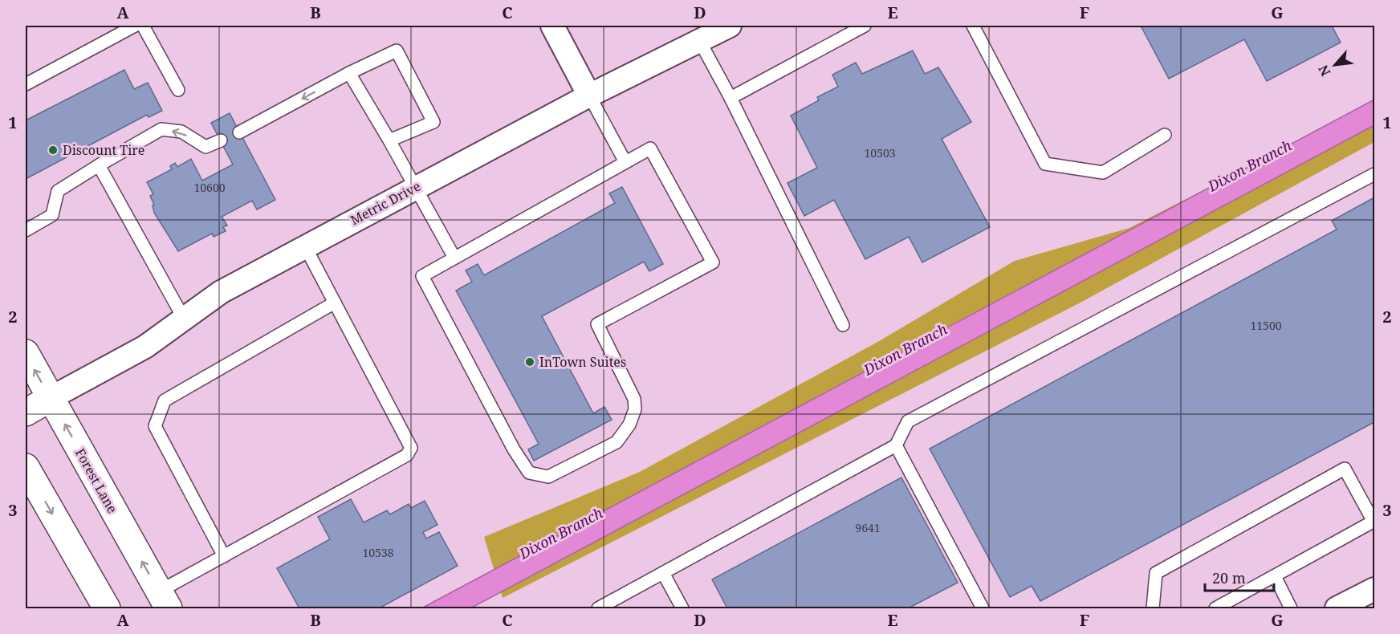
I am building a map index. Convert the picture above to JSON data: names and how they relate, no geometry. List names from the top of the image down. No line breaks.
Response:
{"streets":{"main road":["Forest Lane"],"street":["Metric Drive"]},"crossings":[["Metric Drive","Forest Lane"]],"water":["Dixon Branch"],"places":["Discount Tire","InTown Suites"],"house_numbers":["10503","10600","11500","9641","10538"],"scale_bar":"20 m","north":"bottom left","grid":{"columns":["A","B","C","D","E","F","G"],"rows":["1","2","3"]}}
